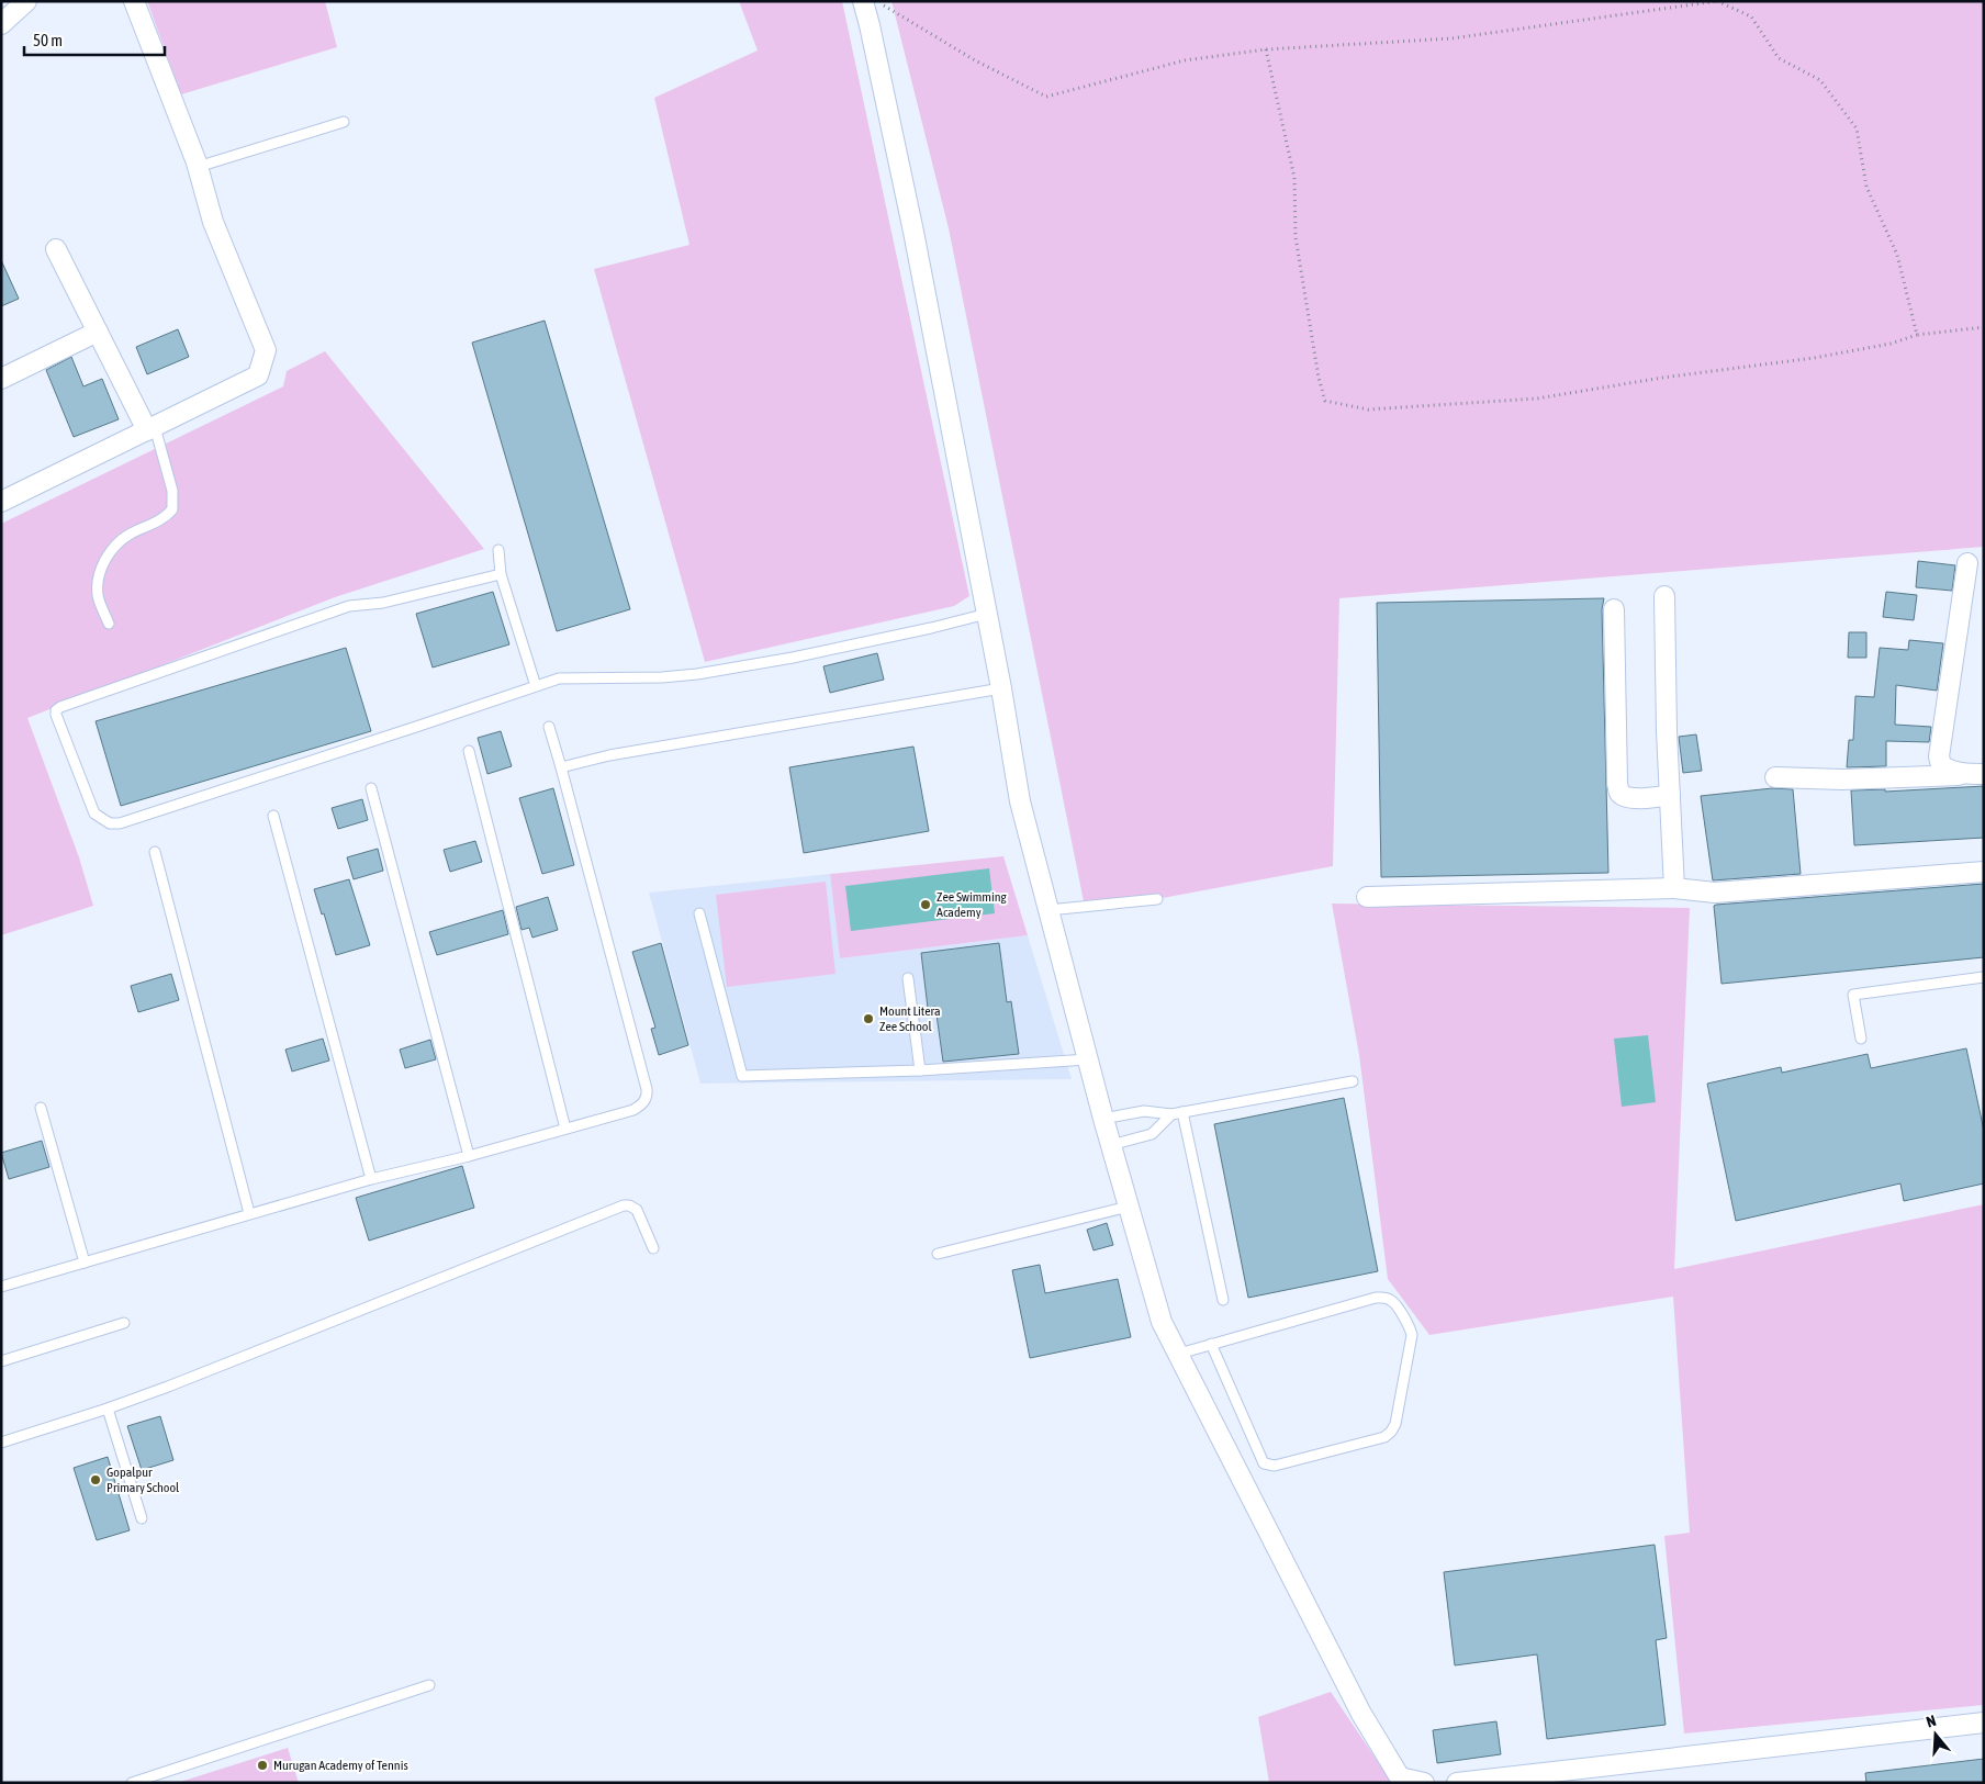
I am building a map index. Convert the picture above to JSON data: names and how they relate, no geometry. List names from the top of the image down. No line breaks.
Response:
{"places":["Zee Swimming Academy","Mount Litera Zee School","Gopalpur Primary School","Murugan Academy of Tennis"],"scale_bar":"50 m","north":"top"}
